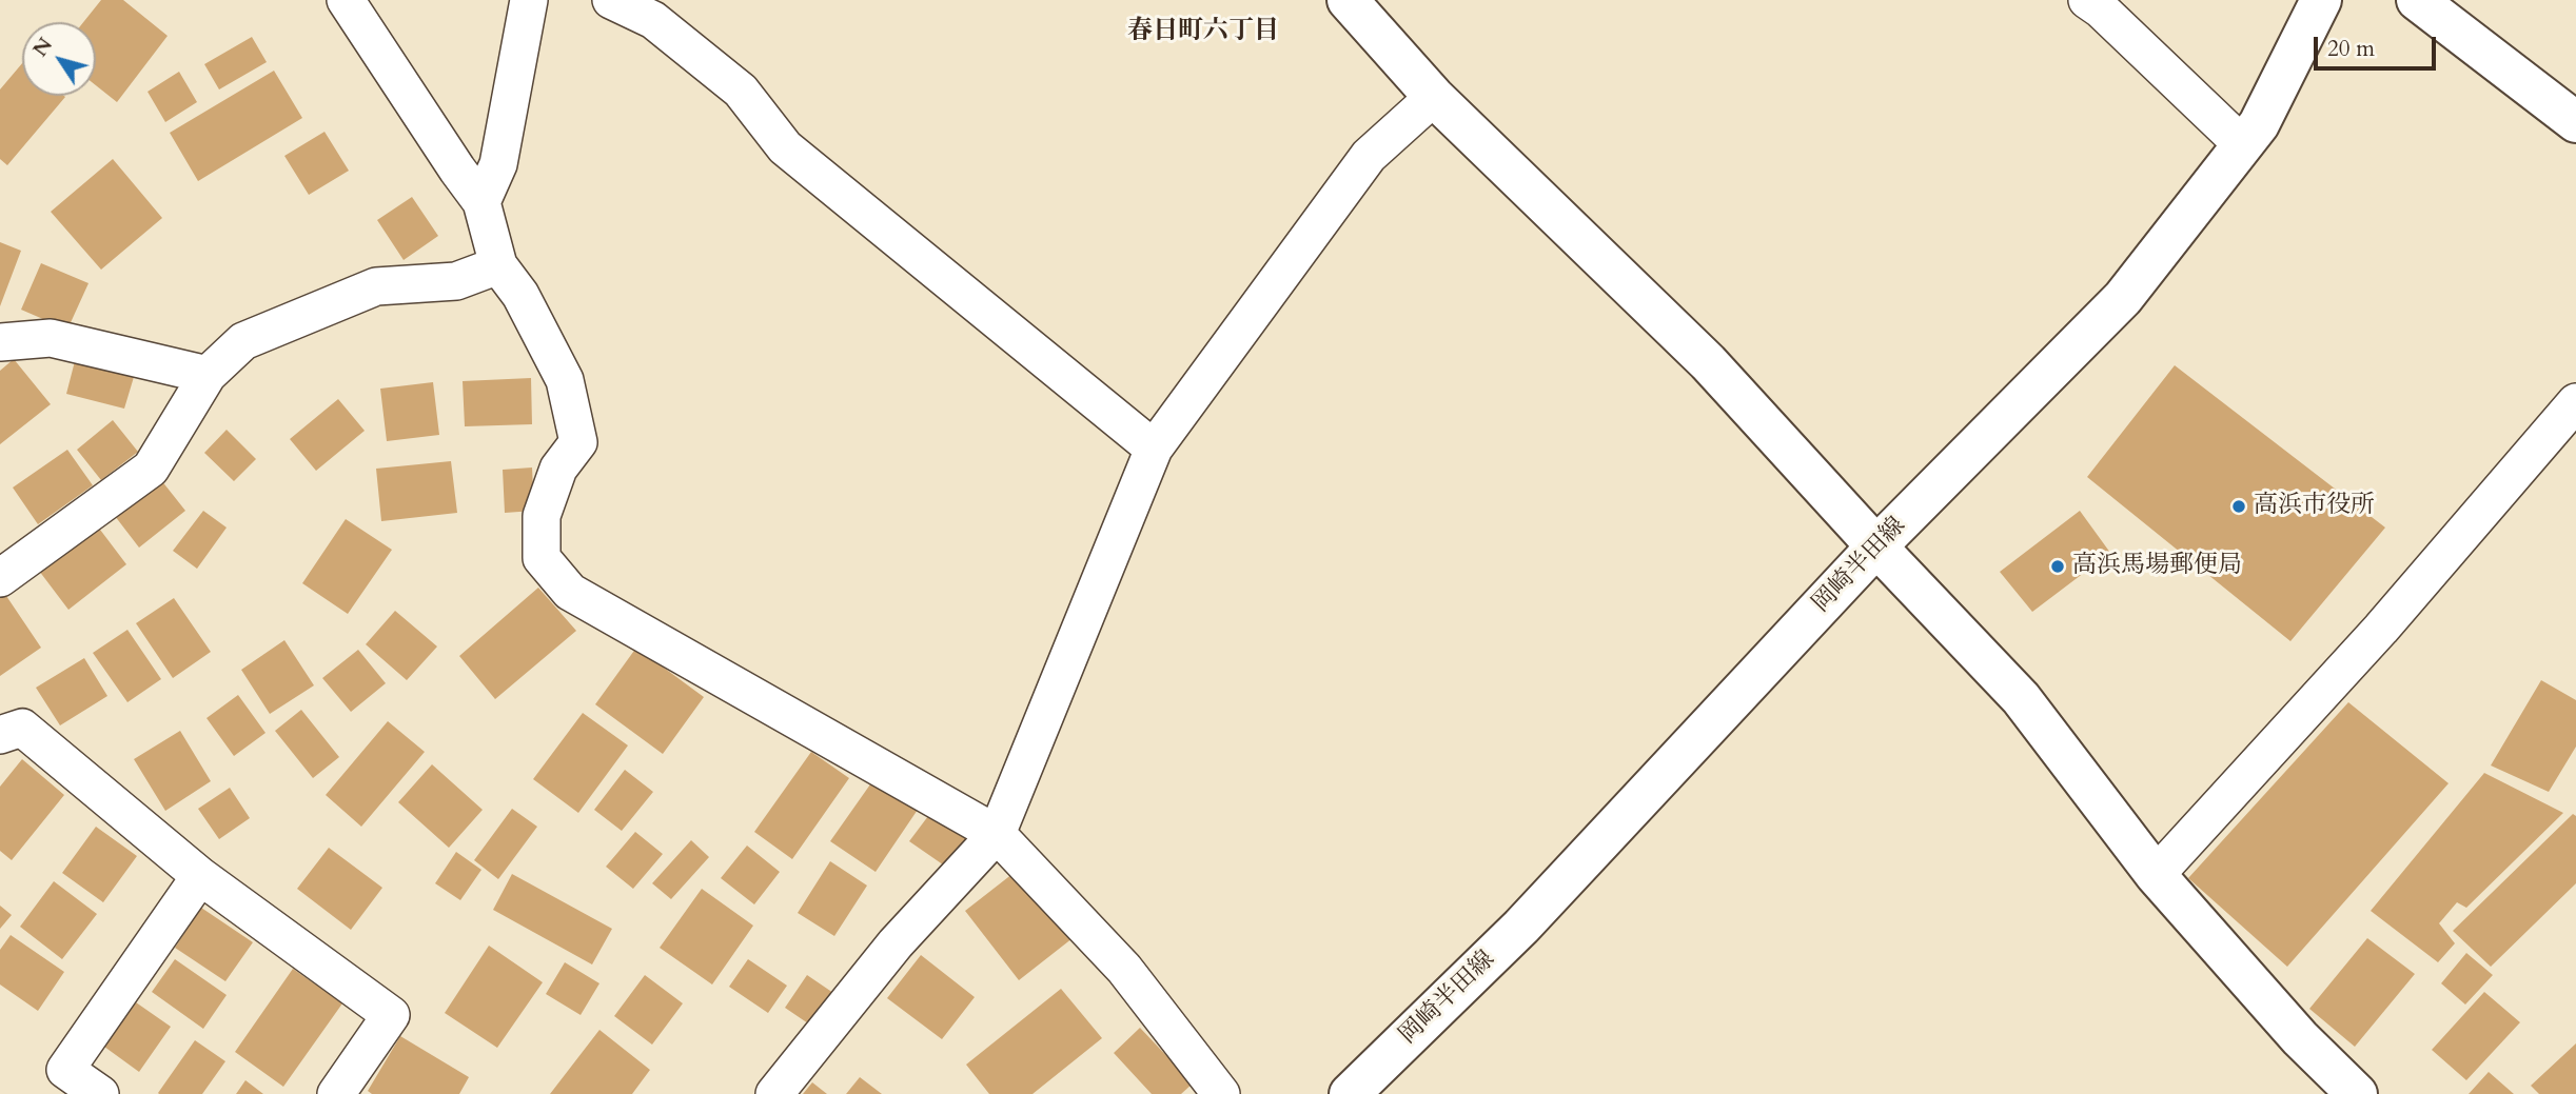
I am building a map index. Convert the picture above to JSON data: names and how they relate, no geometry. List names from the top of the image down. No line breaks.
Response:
{"streets":{"main road":["岡崎半田線"]},"districts":["春日町六丁目"],"places":["高浜市役所","高浜馬場郵便局"],"scale_bar":"20 m","north":"top left"}
